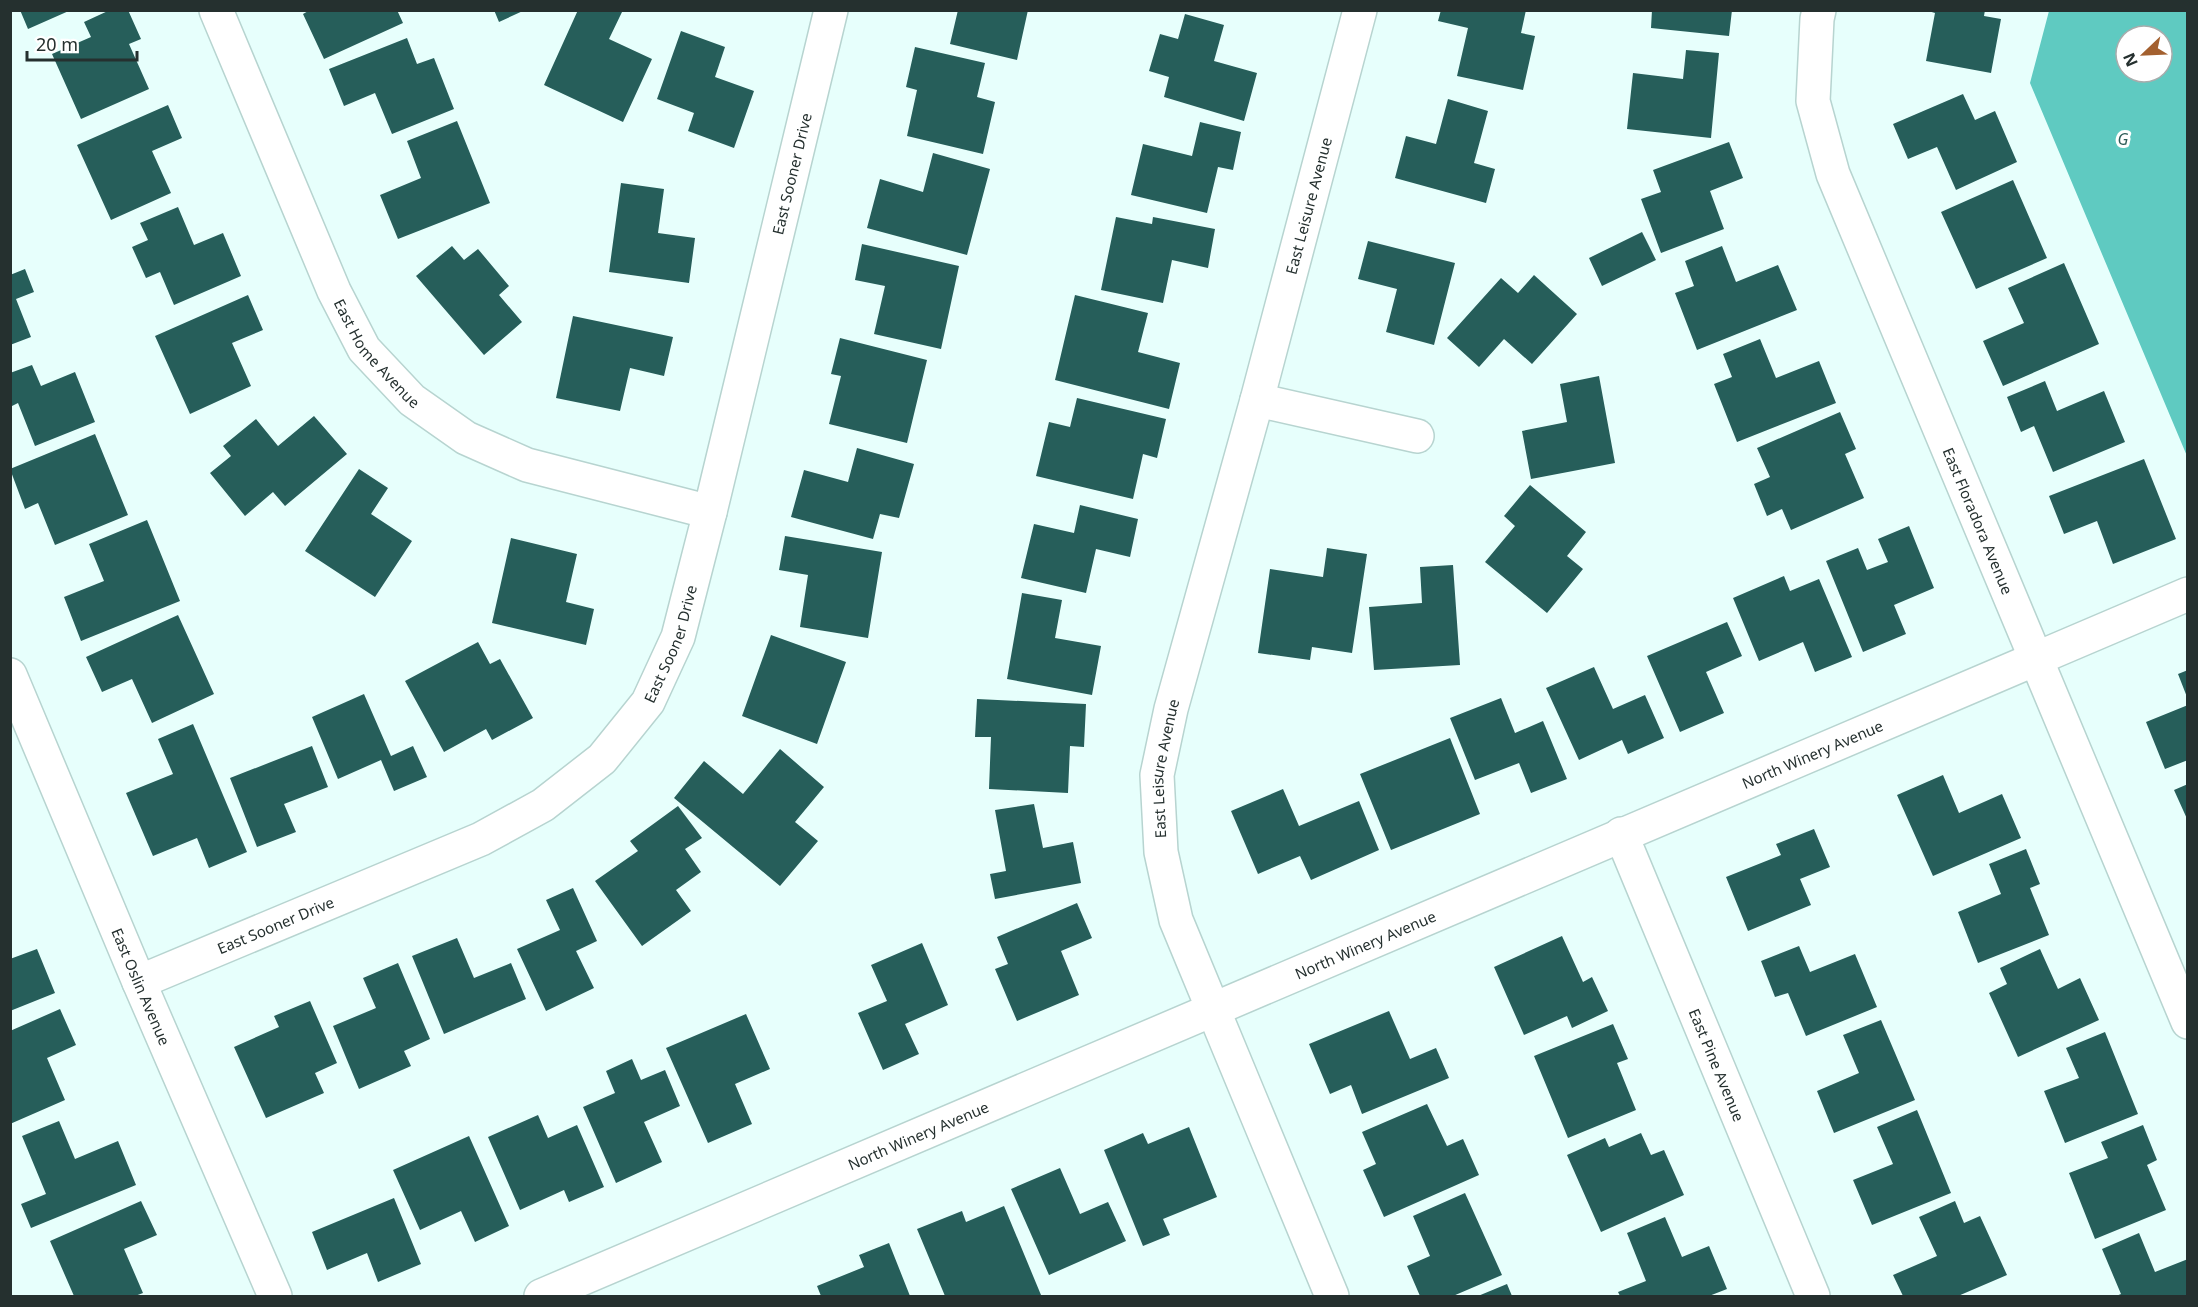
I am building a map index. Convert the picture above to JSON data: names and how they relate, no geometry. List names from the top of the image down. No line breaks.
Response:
{"streets":{"street":["East Sooner Drive","East Leisure Avenue","East Home Avenue","East Floradora Avenue","North Winery Avenue","East Oslin Avenue","East Pine Avenue"]},"crossings":[["East Sooner Drive","East Home Avenue"],["East Sooner Drive","East Oslin Avenue"],["East Leisure Avenue","North Winery Avenue"],["East Floradora Avenue","North Winery Avenue"],["North Winery Avenue","East Pine Avenue"]],"water":["G"],"scale_bar":"20 m","north":"bottom left"}
